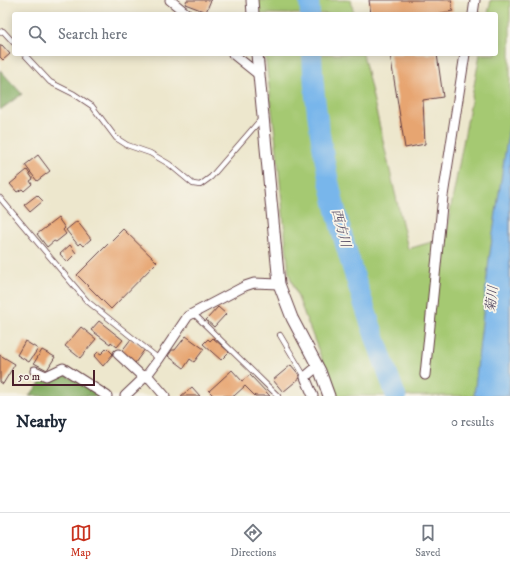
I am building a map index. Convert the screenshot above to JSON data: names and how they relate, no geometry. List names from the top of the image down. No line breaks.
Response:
{"water":["西方川","菊川"],"scale_bar":"50 m","page":{"search":"Search here","scale":"50 m","heading":["Nearby","0 results"],"nav":["Map","Directions","Saved"]}}
